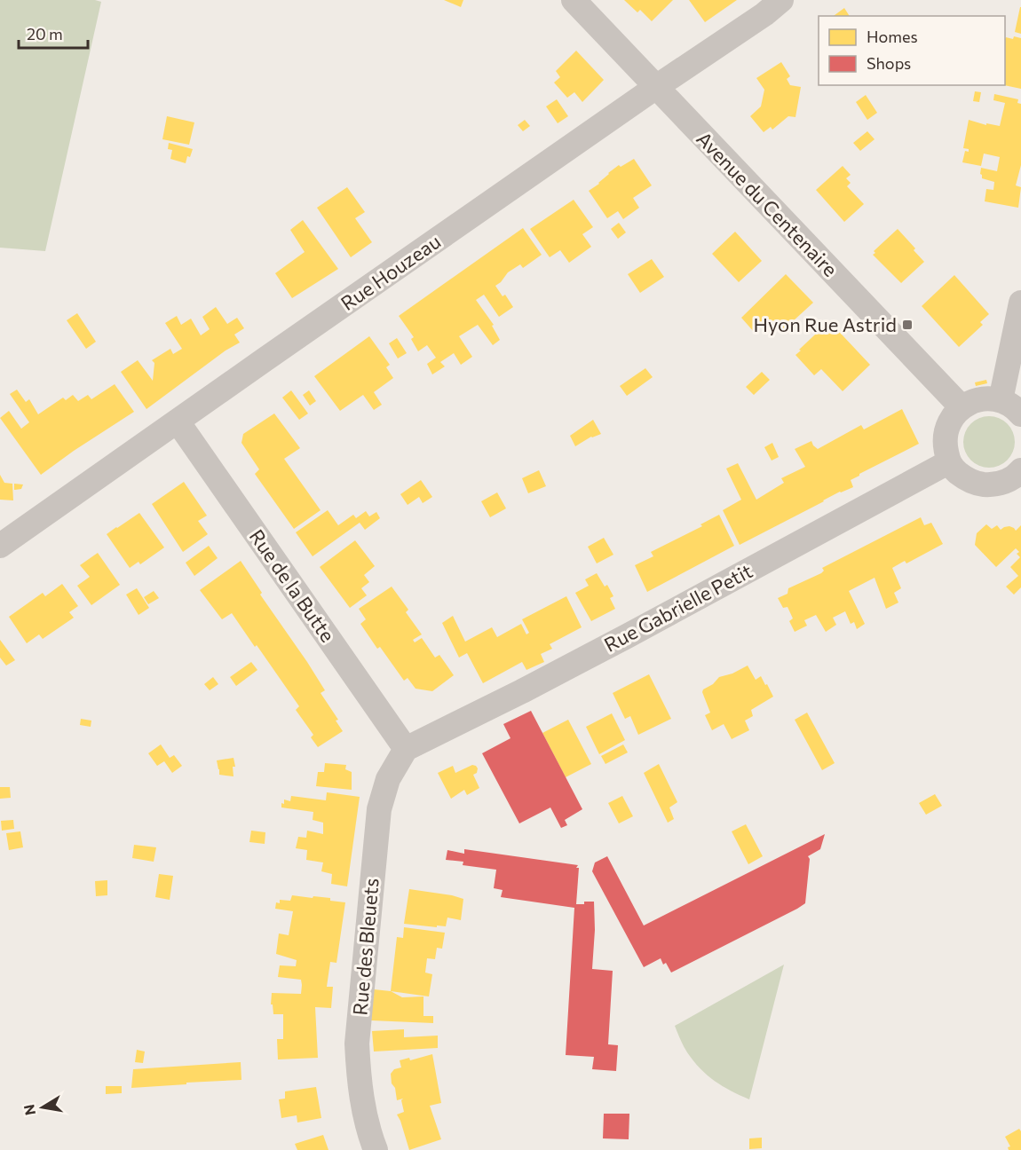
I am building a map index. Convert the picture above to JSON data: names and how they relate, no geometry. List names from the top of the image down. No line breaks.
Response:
{"streets":{"street":["Avenue du Centenaire","Rue Houzeau","Rue de la Butte","Rue Gabrielle Petit","Rue des Bleuets"]},"crossings":[["Avenue du Centenaire","Rue Houzeau"],["Rue Houzeau","Rue de la Butte"],["Rue de la Butte","Rue Gabrielle Petit"],["Rue de la Butte","Rue des Bleuets"],["Rue Gabrielle Petit","Rue des Bleuets"]],"places":{"transit":["Hyon Rue Astrid"]},"legend":["Homes","Shops"],"scale_bar":"20 m","north":"left"}
